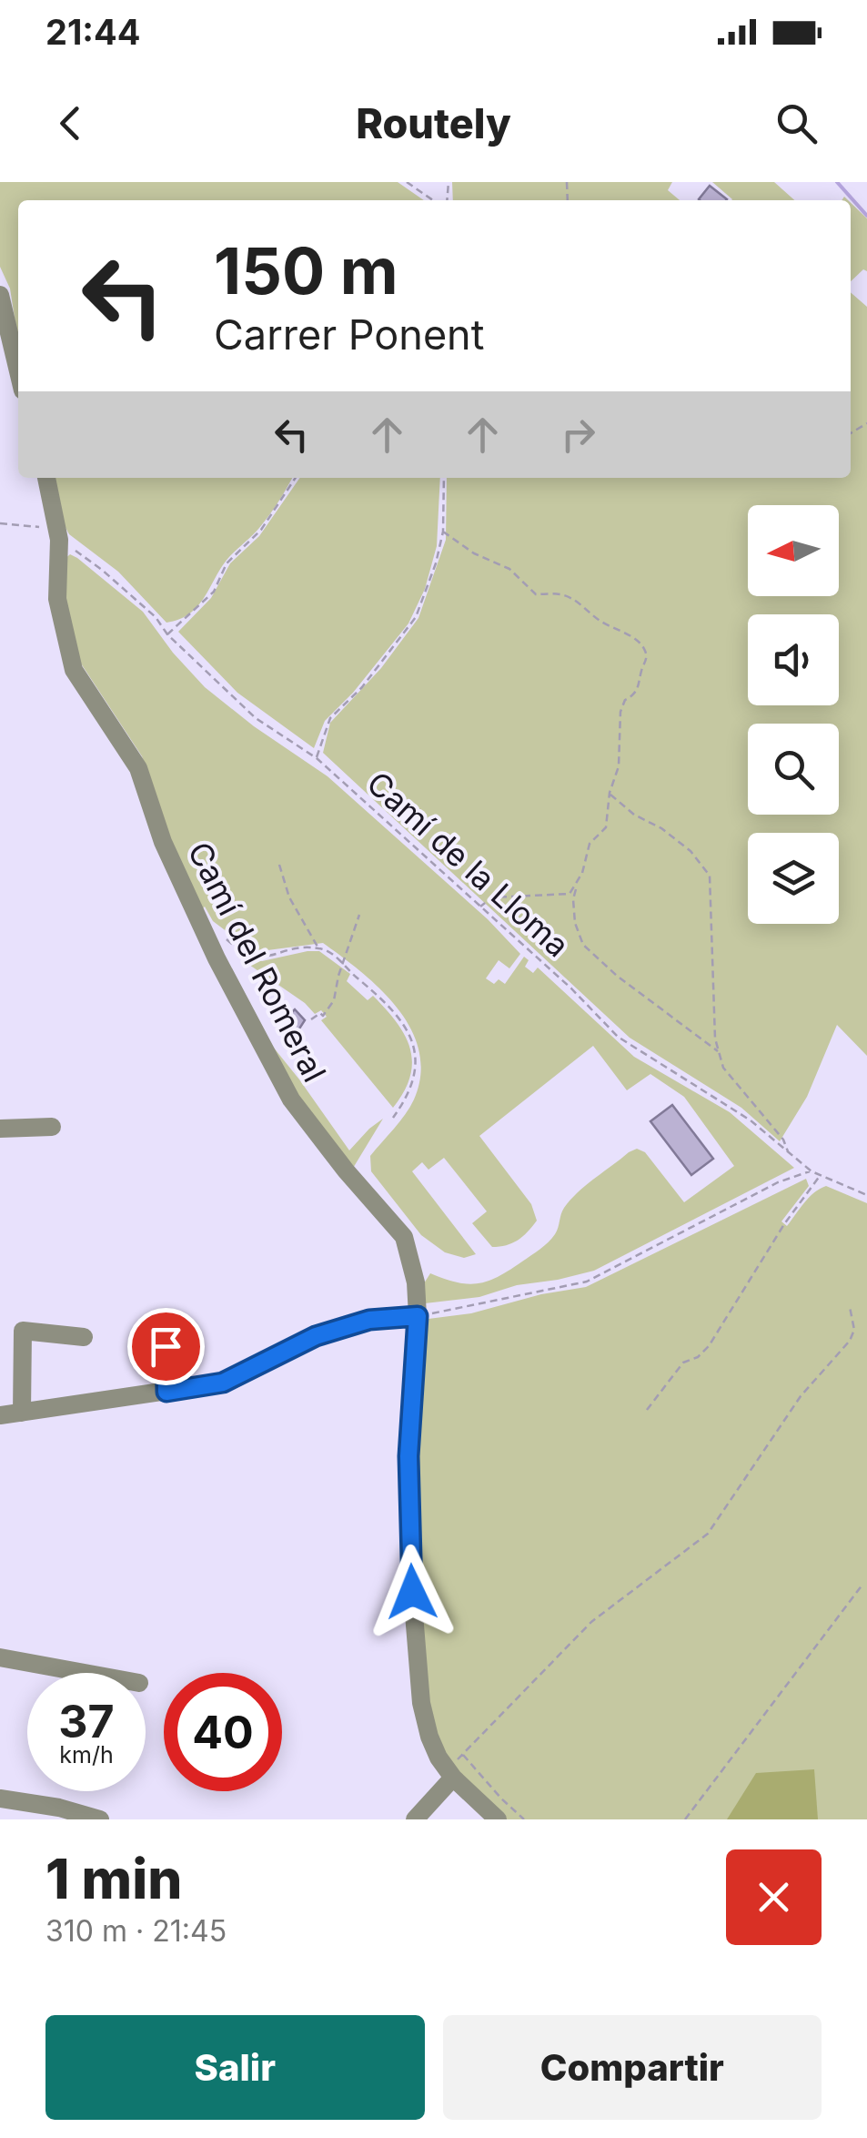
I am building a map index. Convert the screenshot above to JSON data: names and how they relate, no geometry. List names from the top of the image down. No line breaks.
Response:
{"streets":{"street":["Camí del Romeral"],"path":["Camí de la Lloma"]},"crossings":[["Camí de la Lloma","Camí del Romeral"]],"north":"left","page":{"status":"21:44","header":"Routely","turn":["150 m","Carrer Ponent"],"speed":"37 km/h","limit":"40","heading":["1 min","310 m · 21:45"],"buttons":["Salir","Compartir"]}}
